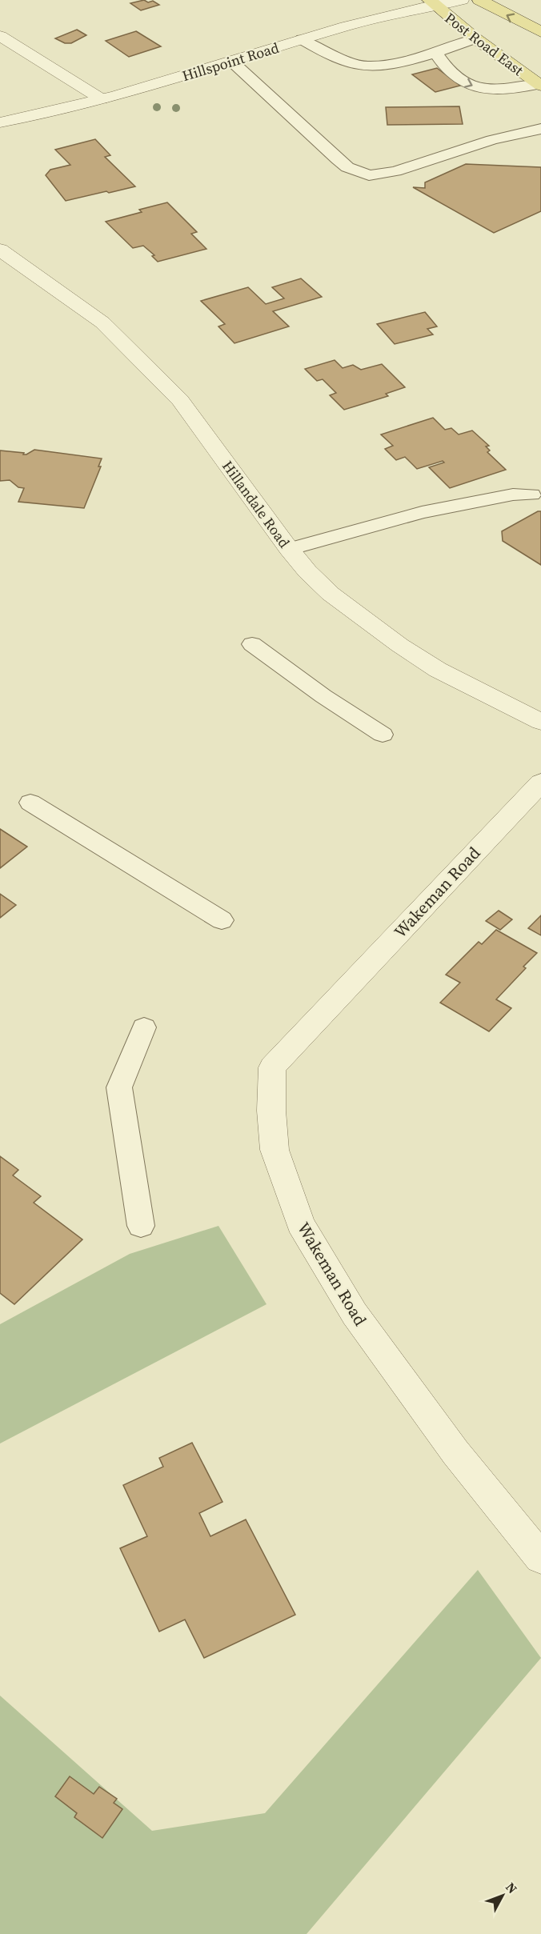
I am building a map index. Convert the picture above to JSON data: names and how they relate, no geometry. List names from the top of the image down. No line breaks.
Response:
{"streets":{"main road":["Post Road East"],"street":["Hillspoint Road","Hillandale Road","Wakeman Road"]},"crossings":[["Post Road East","Hillspoint Road"]],"north":"top right"}
